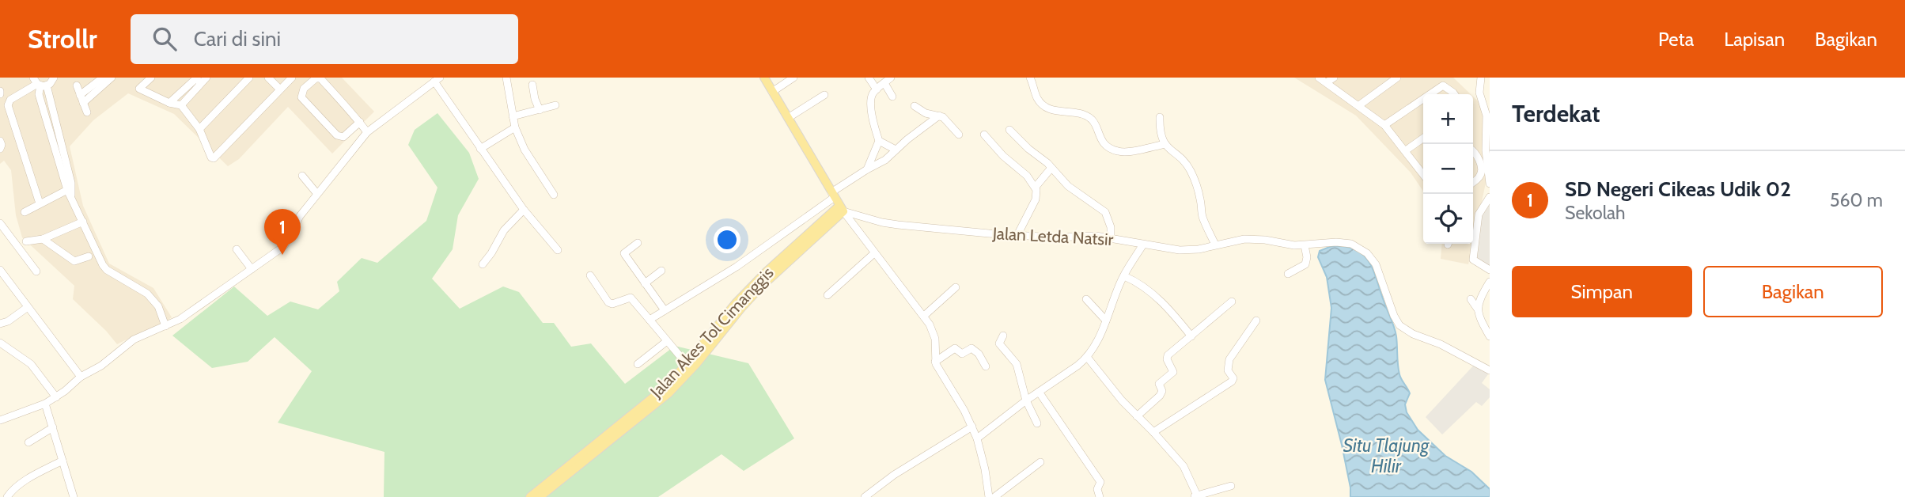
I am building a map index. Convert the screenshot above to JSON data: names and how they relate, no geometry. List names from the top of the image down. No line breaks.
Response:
{"streets":{"main road":["Jalan Akes Tol Cimanggis"],"street":["Jalan Letda Natsir"]},"crossings":[["Jalan Letda Natsir","Jalan Akes Tol Cimanggis"]],"water":["Situ Tlajung Hilir"],"page":{"header":"Strollr","search":"Cari di sini","nav":["Peta","Lapisan","Bagikan"],"heading":"Terdekat","map_buttons":["+","−"],"list":[{"mark":"1","name":"SD Negeri Cikeas Udik 02","note":"Sekolah","value":"560 m"}],"pins":"1","buttons":["Simpan","Bagikan"]}}
